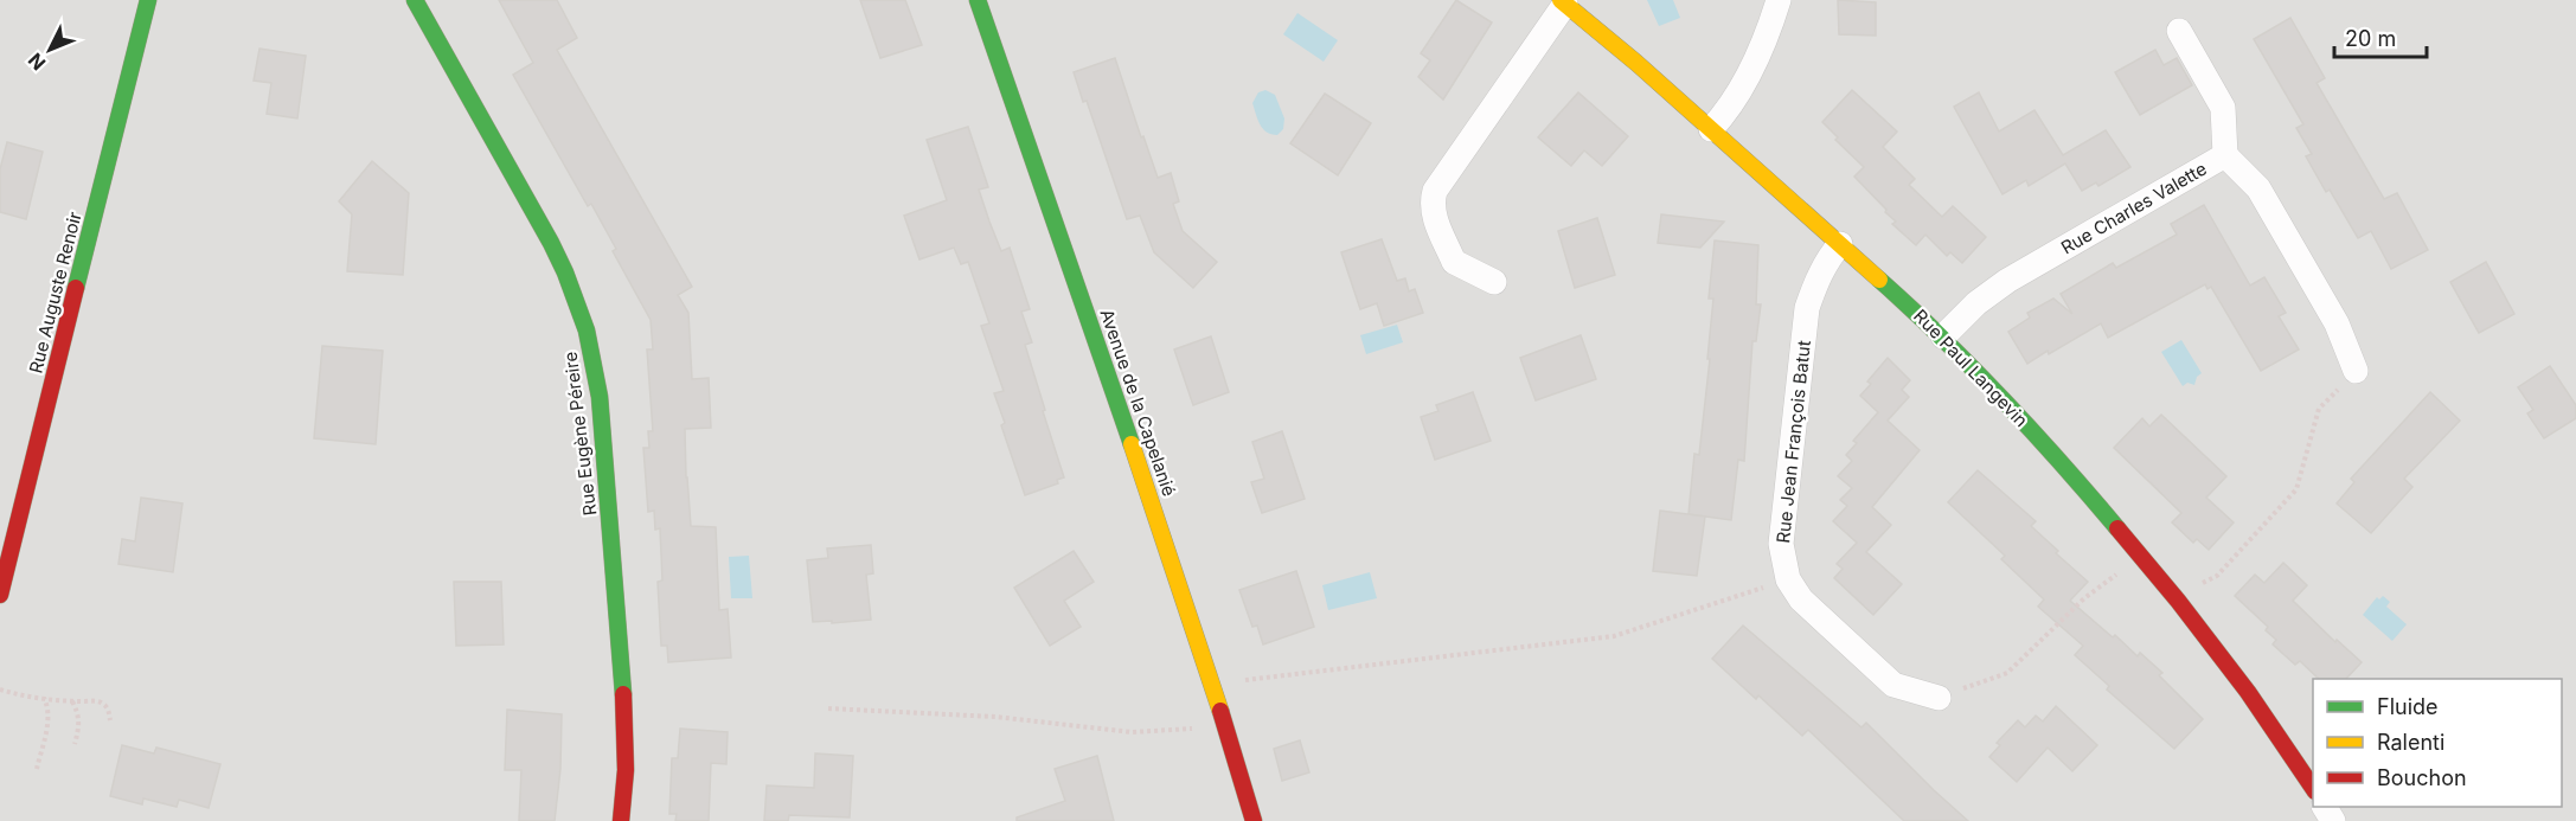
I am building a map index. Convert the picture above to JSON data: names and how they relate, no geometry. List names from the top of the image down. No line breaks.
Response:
{"streets":{"street":["Rue Charles Valette","Rue Auguste Renoir","Rue Paul Langevin","Avenue de la Capelanié","Rue Eugène Péreire","Rue Jean François Batut"]},"crossings":[["Rue Charles Valette","Rue Paul Langevin"],["Rue Paul Langevin","Rue Jean François Batut"]],"legend":["Fluide","Ralenti","Bouchon"],"scale_bar":"20 m","north":"bottom left"}
